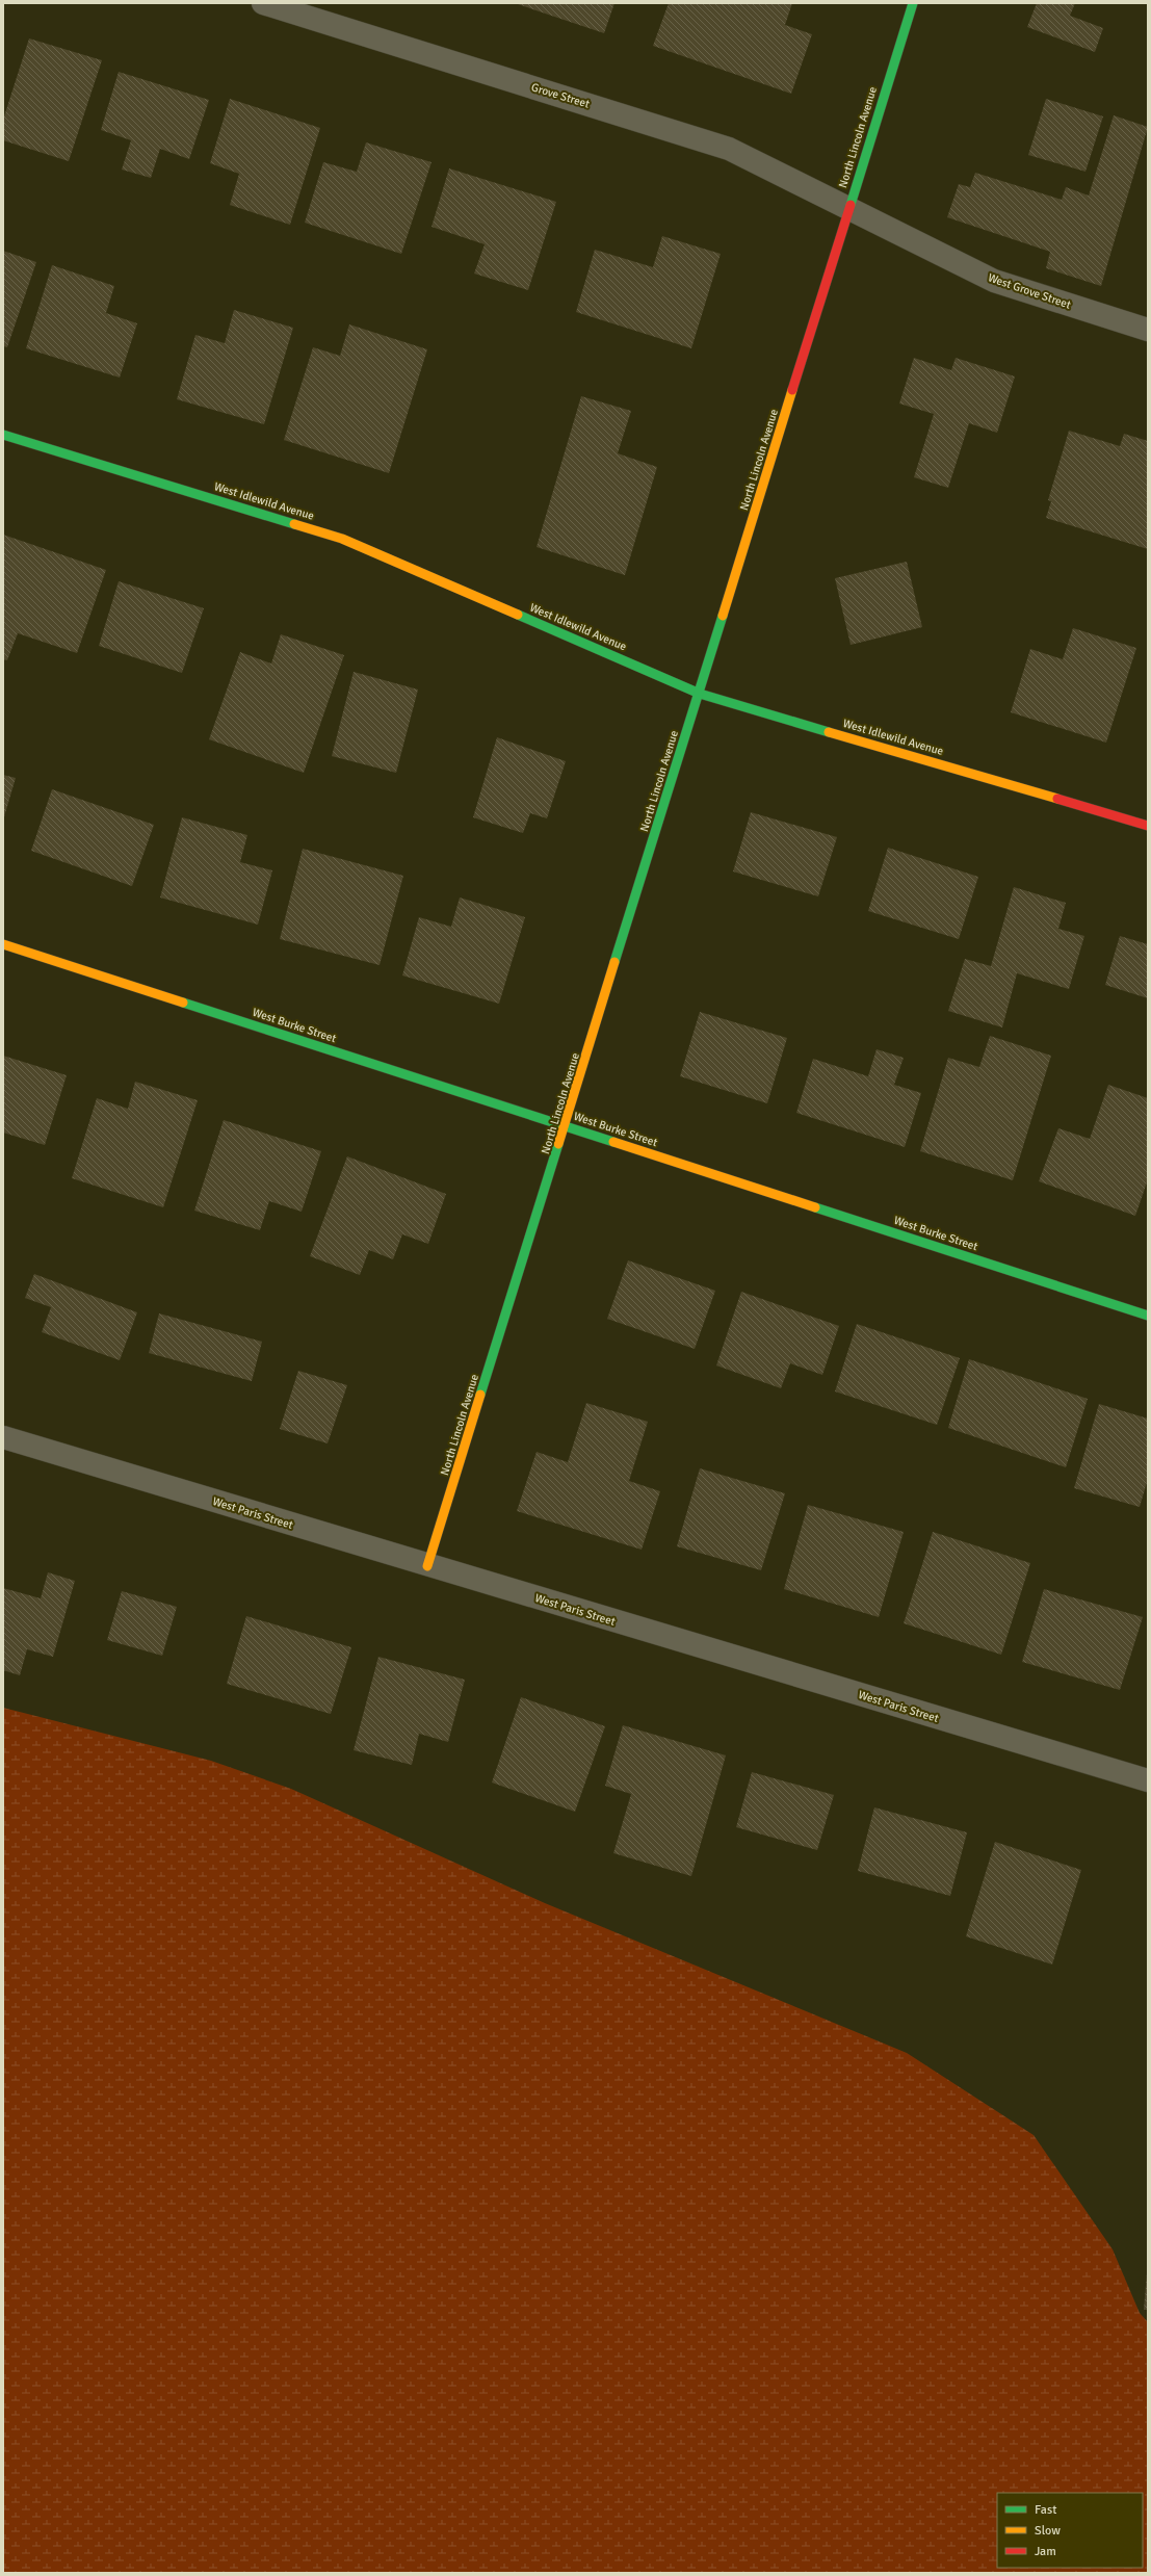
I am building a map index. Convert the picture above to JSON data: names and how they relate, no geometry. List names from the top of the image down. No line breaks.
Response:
{"streets":{"street":["Grove Street","North Lincoln Avenue","West Grove Street","West Idlewild Avenue","West Burke Street","West Paris Street"]},"crossings":[["Grove Street","North Lincoln Avenue"],["Grove Street","West Grove Street"],["North Lincoln Avenue","West Grove Street"],["North Lincoln Avenue","West Idlewild Avenue"],["North Lincoln Avenue","West Burke Street"],["North Lincoln Avenue","West Paris Street"]],"legend":["Fast","Slow","Jam"]}
